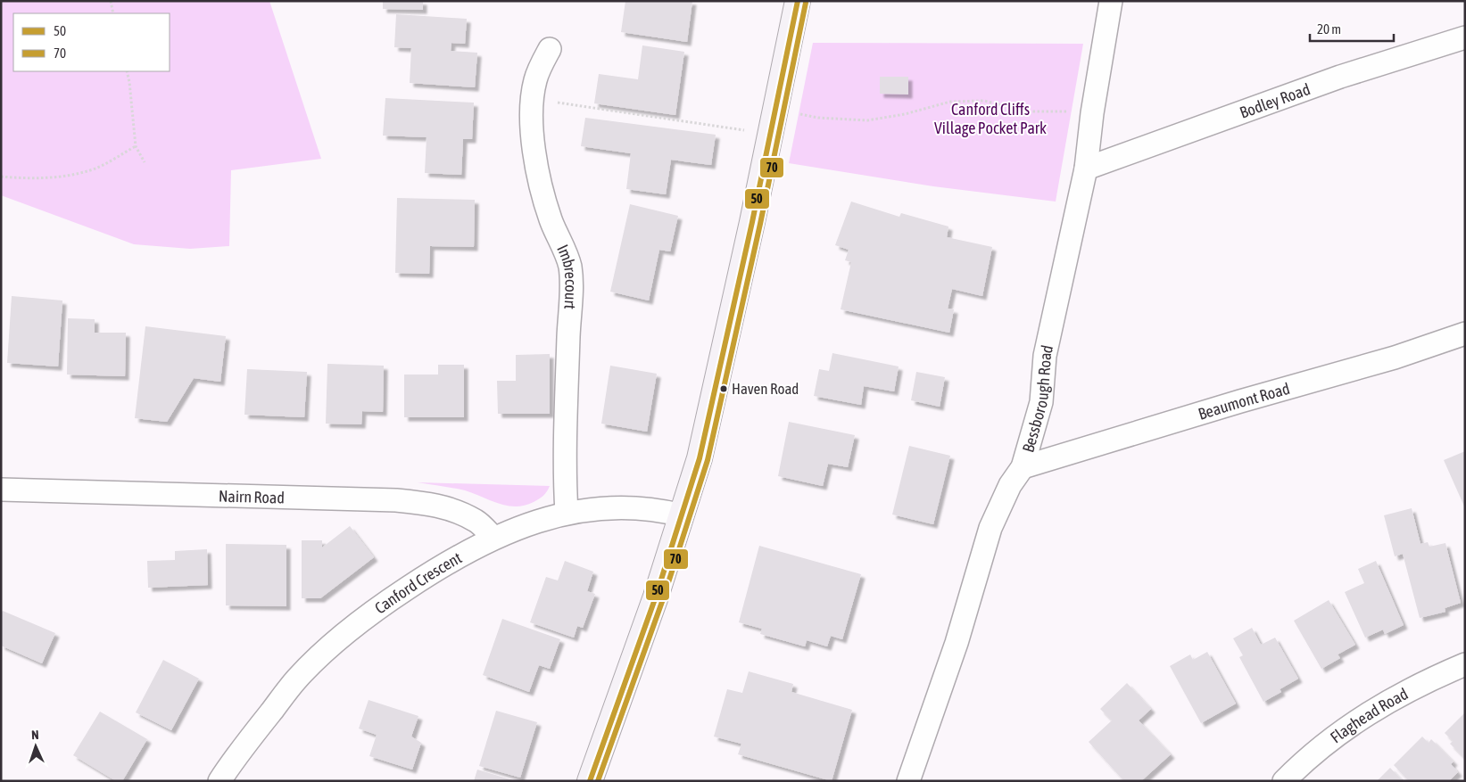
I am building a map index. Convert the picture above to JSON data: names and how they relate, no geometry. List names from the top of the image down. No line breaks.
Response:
{"streets":{"street":["Bodley Road","Imbrecourt","Bessborough Road","Beaumont Road","Nairn Road","Canford Crescent","Flaghead Road"]},"crossings":[["Bodley Road","Bessborough Road"],["Imbrecourt","Canford Crescent"],["Bessborough Road","Beaumont Road"],["Nairn Road","Canford Crescent"]],"parks":["Canford Cliffs Village Pocket Park"],"places":["Haven Road"],"lines":["transit line 50","transit line 70"],"legend":["50","70"],"scale_bar":"20 m","north":"top"}
